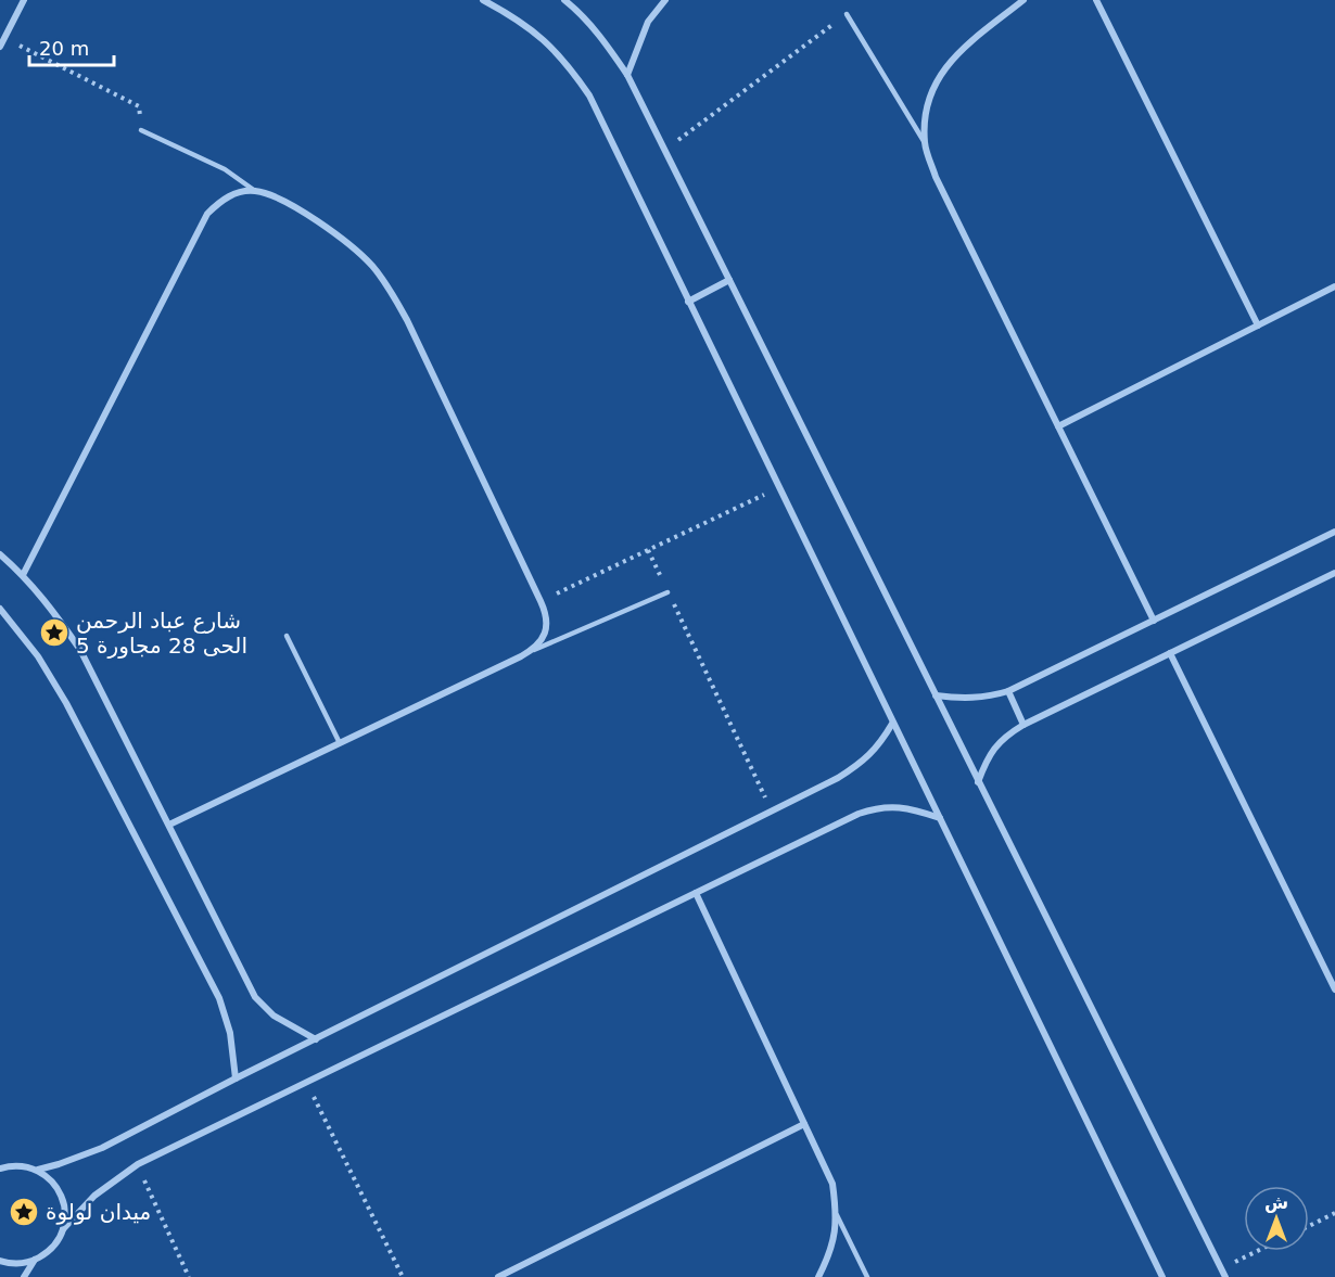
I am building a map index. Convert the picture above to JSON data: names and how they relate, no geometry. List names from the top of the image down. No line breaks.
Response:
{"places":{"place":["شارع عباد الرحمن الحى 28 مجاورة 5","ميدان لولوة"]},"scale_bar":"20 m","north":"top"}
